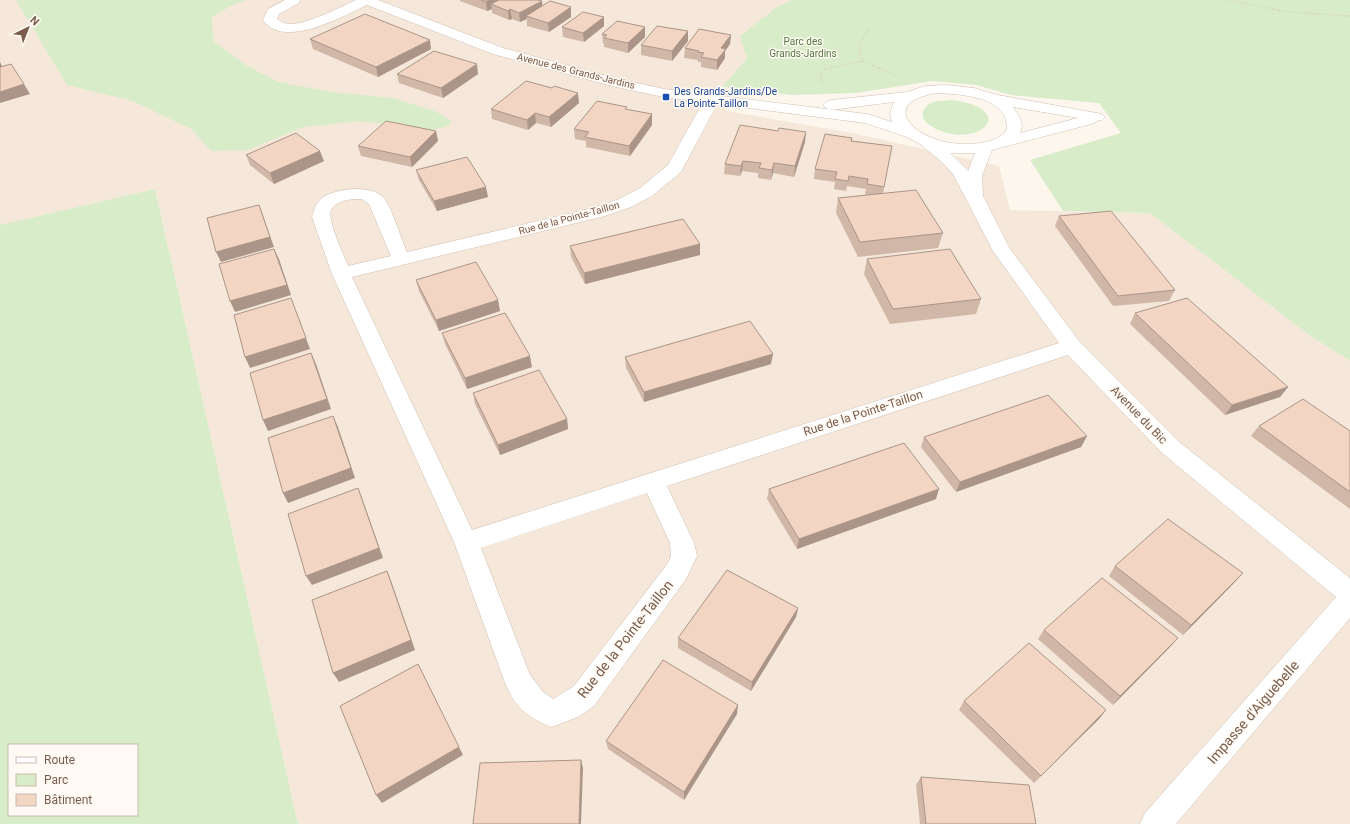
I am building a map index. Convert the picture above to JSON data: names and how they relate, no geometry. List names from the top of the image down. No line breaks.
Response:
{"streets":{"street":["Avenue des Grands-Jardins","Rue de la Pointe-Taillon","Avenue du Bic","Impasse d'Aiguebelle"]},"crossings":[["Avenue des Grands-Jardins","Rue de la Pointe-Taillon"],["Avenue des Grands-Jardins","Avenue du Bic"],["Rue de la Pointe-Taillon","Avenue du Bic"]],"parks":["Parc des Grands-Jardins"],"places":{"transit":["Des Grands-Jardins/De La Pointe-Taillon"]},"legend":["Route","Parc","Bâtiment"],"north":"top right"}
